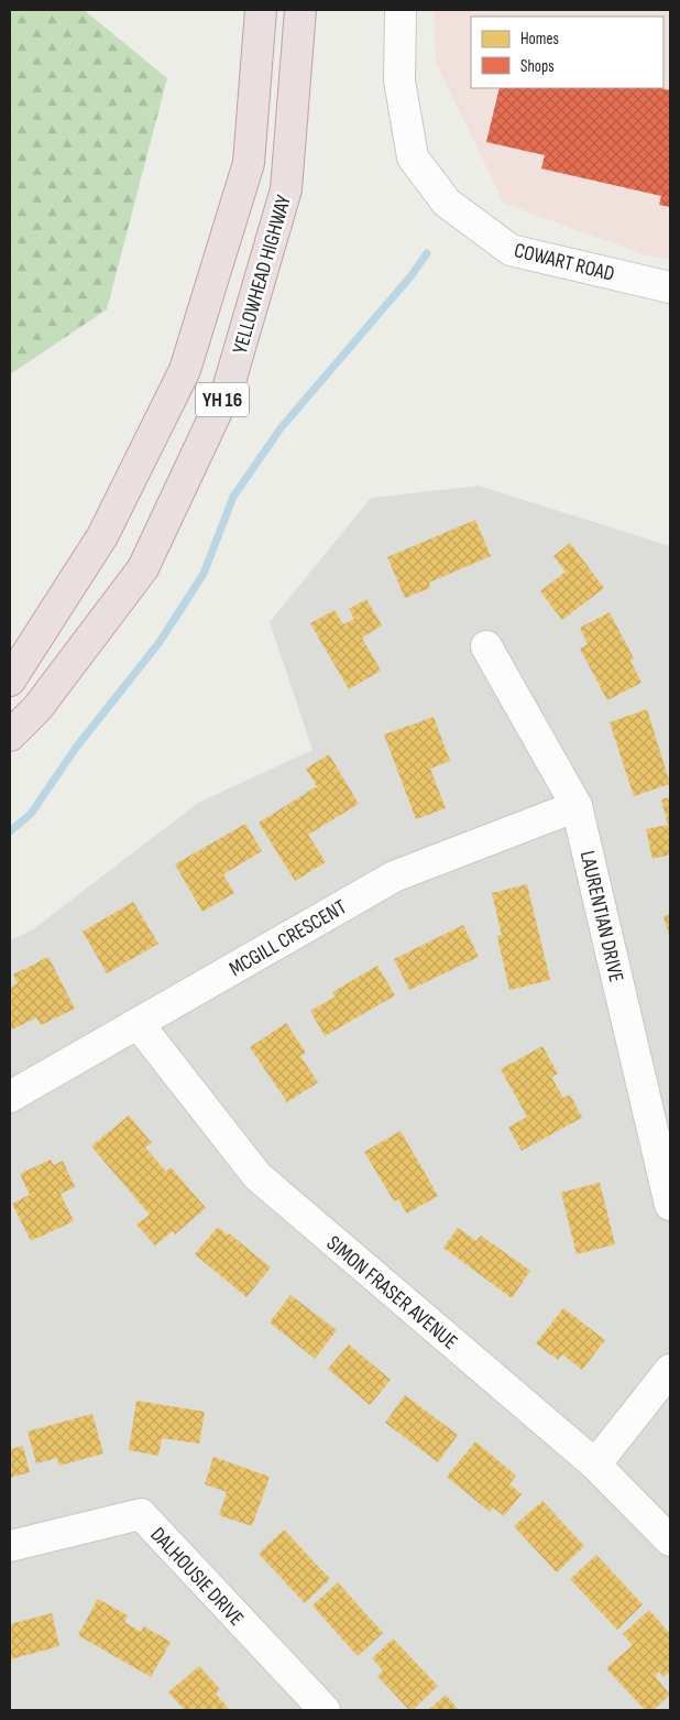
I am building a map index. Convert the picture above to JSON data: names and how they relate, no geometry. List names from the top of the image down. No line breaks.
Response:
{"streets":{"highway":["YELLOWHEAD HIGHWAY","YH 16"],"street":["COWART ROAD","LAURENTIAN DRIVE","MCGILL CRESCENT","SIMON FRASER AVENUE","DALHOUSIE DRIVE"]},"crossings":[["LAURENTIAN DRIVE","MCGILL CRESCENT"],["MCGILL CRESCENT","SIMON FRASER AVENUE"]],"legend":["Homes","Shops"]}
